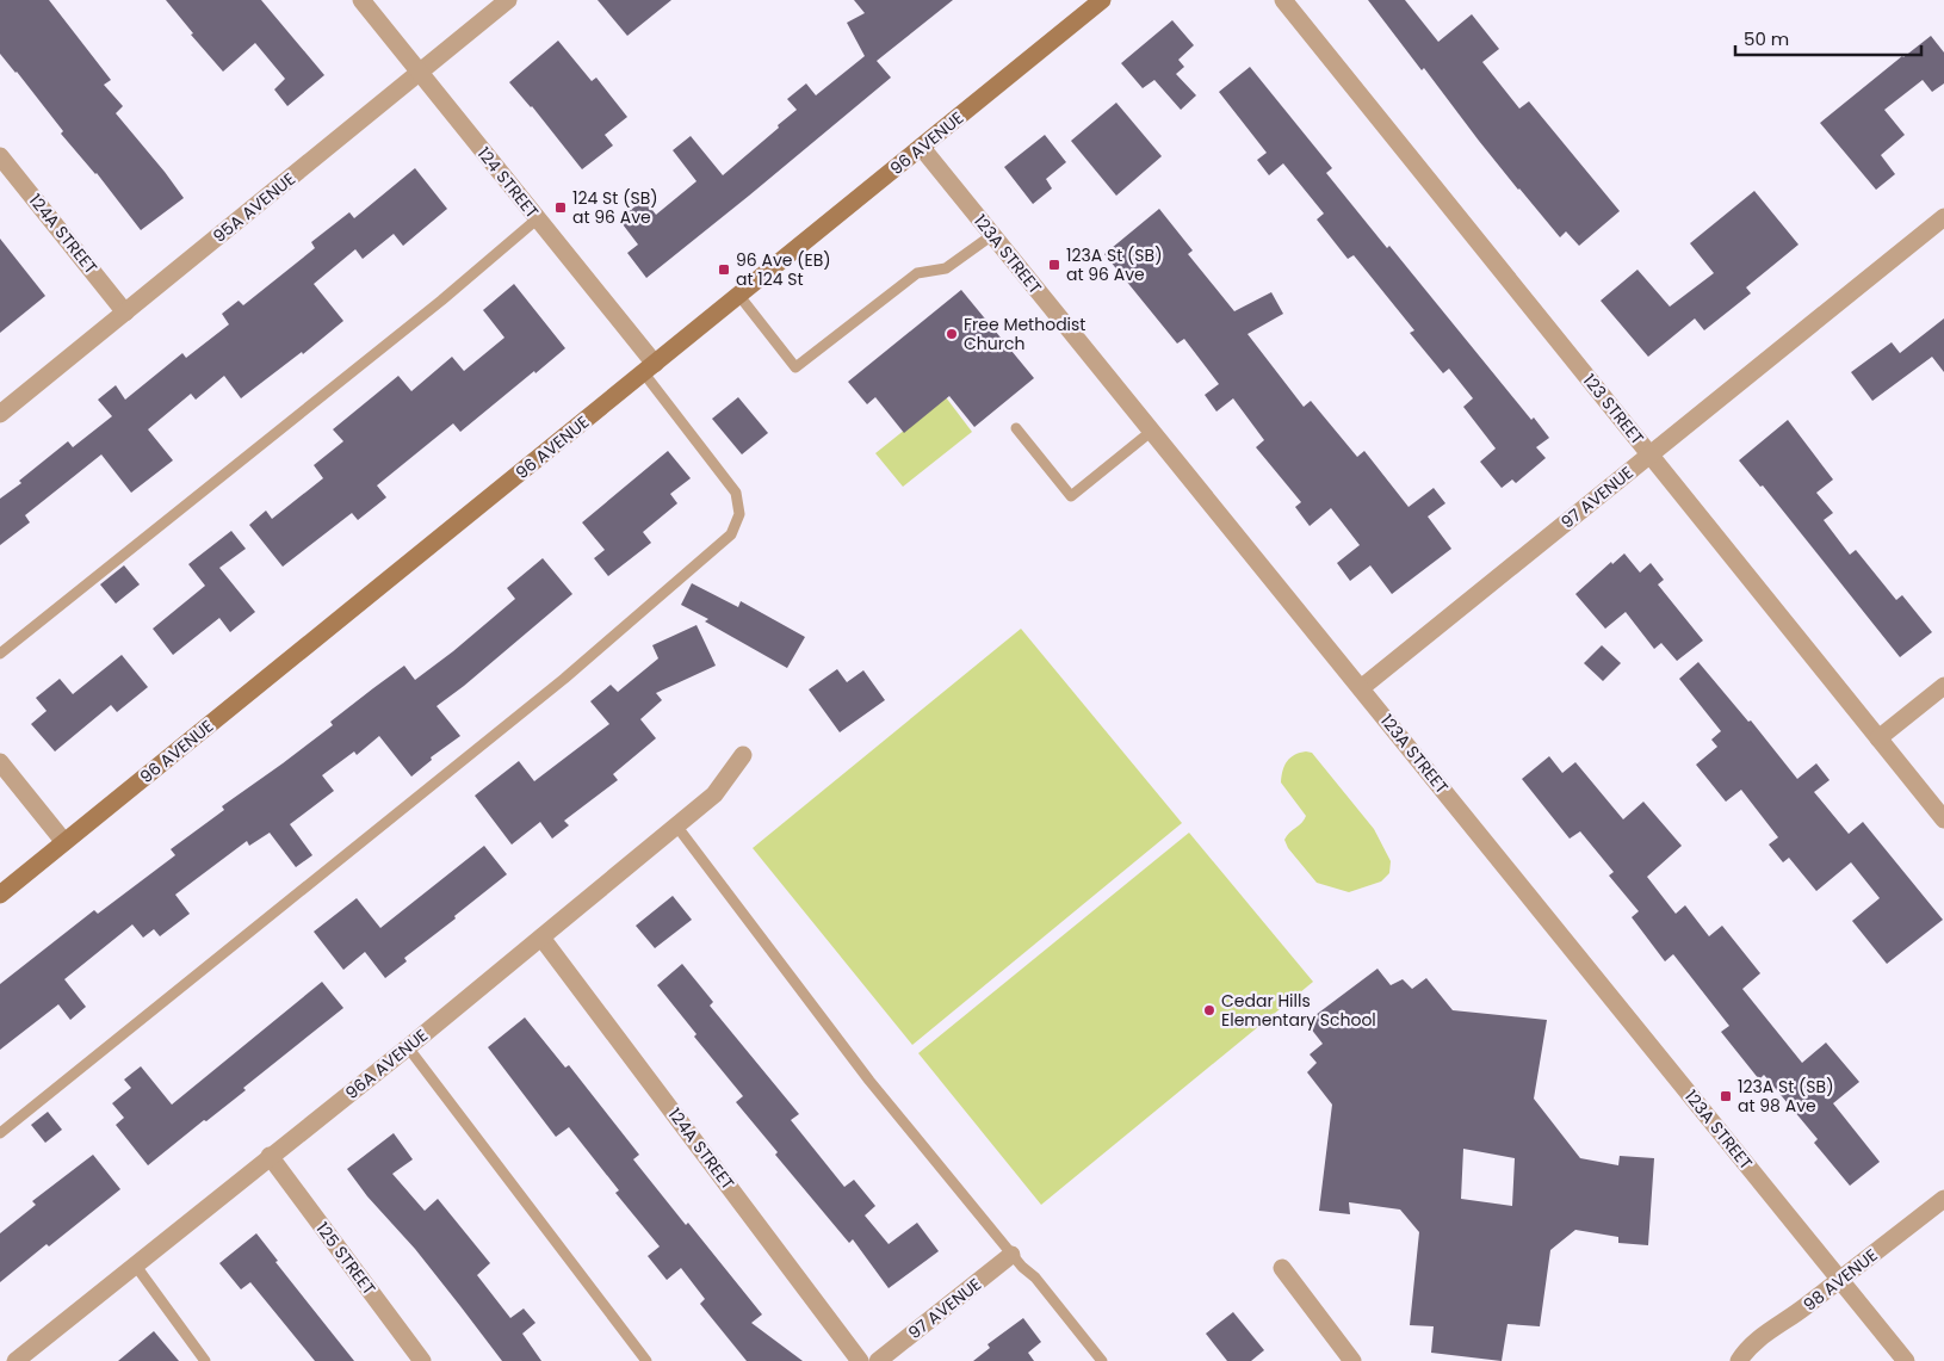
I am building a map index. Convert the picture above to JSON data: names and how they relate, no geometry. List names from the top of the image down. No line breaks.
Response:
{"streets":{"main road":["96 AVENUE"],"street":["124 STREET","95A AVENUE","124A STREET","123A STREET","123 STREET","97 AVENUE","96A AVENUE","125 STREET","98 AVENUE"]},"crossings":[["96 AVENUE","124 STREET"],["96 AVENUE","123A STREET"],["124 STREET","95A AVENUE"],["95A AVENUE","124A STREET"],["124A STREET","96A AVENUE"],["123A STREET","97 AVENUE"],["123A STREET","98 AVENUE"],["123 STREET","97 AVENUE"],["96A AVENUE","125 STREET"]],"places":{"transit":["124 St (SB) at 96 Ave","123A St (SB) at 96 Ave","96 Ave (EB) at 124 St","123A St (SB) at 98 Ave"],"other":["Free Methodist Church","Cedar Hills Elementary School"]},"scale_bar":"50 m"}
